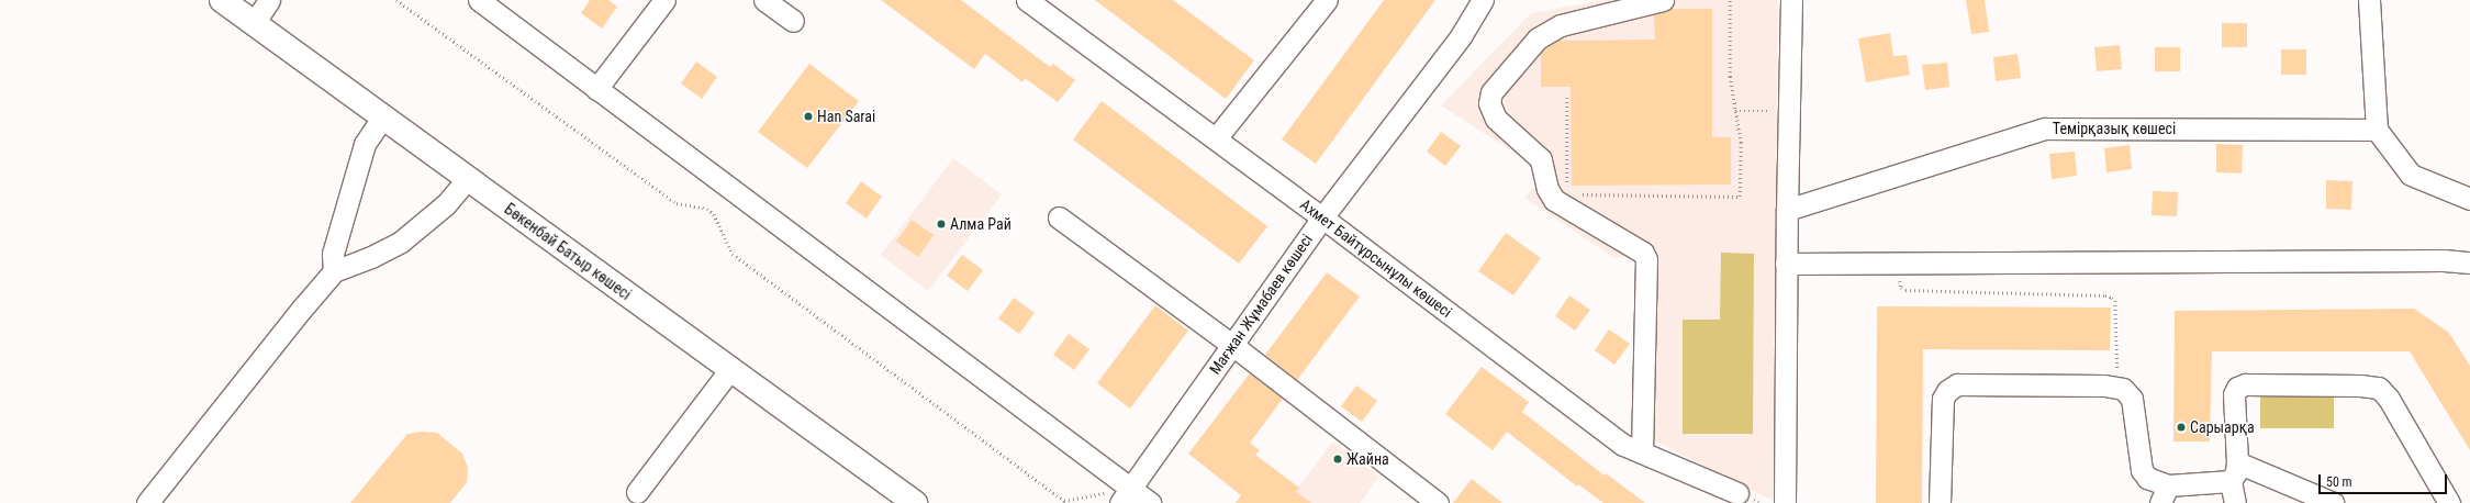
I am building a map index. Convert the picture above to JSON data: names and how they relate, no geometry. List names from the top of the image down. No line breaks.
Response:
{"streets":{"main road":["Бөкенбай Батыр көшесі"],"street":["Темірқазық көшесі","Ахмет Байтұрсынұлы көшесі","Мағжан Жұмабаев көшесі"]},"crossings":[["Ахмет Байтұрсынұлы көшесі","Мағжан Жұмабаев көшесі"]],"places":["Han Sarai","Алма Рай","Сарыарқа","Жайна"],"scale_bar":"50 m"}
